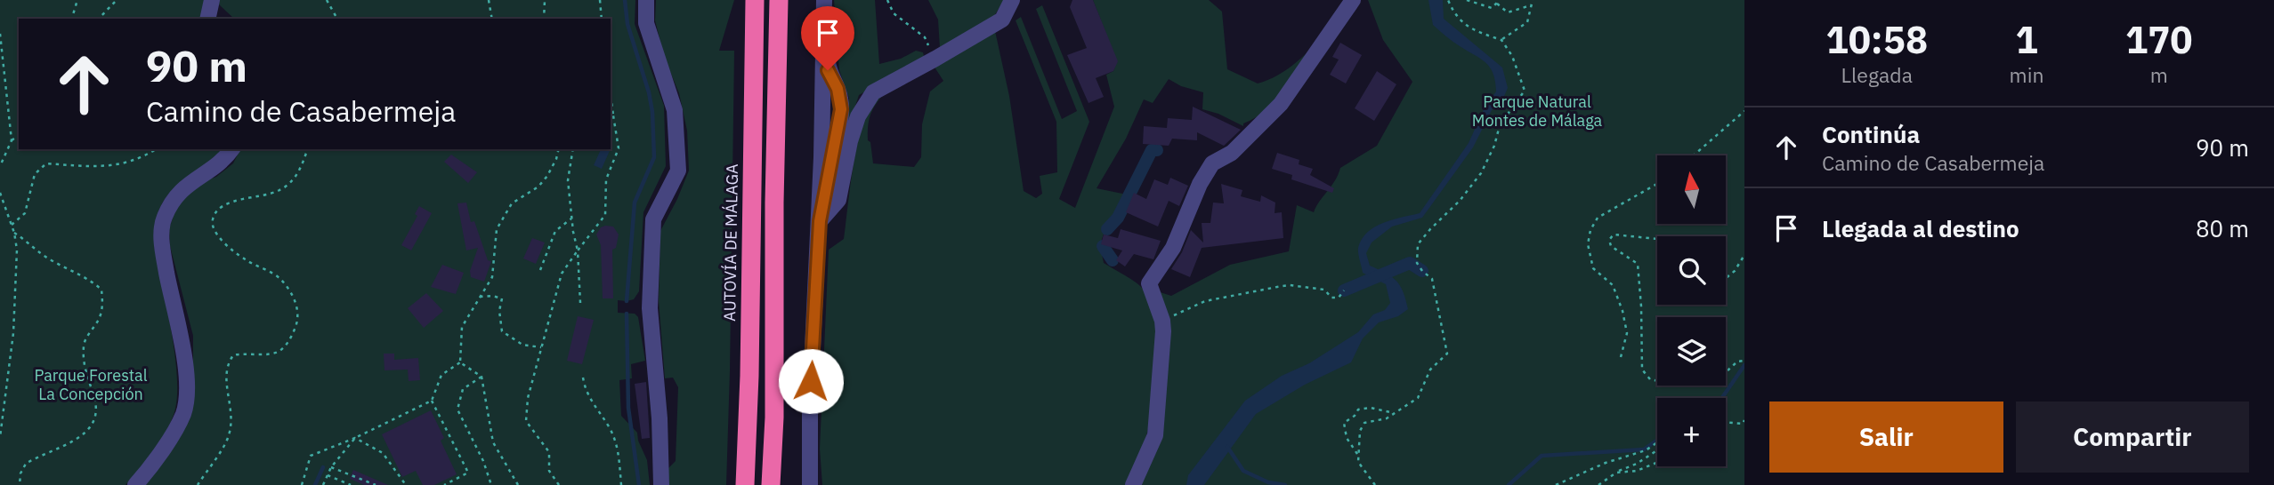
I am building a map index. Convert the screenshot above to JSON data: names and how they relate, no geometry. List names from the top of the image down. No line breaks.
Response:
{"streets":{"highway":["AUTOVÍA DE MÁLAGA"]},"parks":["Parque Natural Montes de Málaga","Parque Forestal La Concepción"],"north":"top","page":{"eta":["10:58","Llegada","1","min","170","m"],"turn":["90 m","Camino de Casabermeja"],"list":[{"name":"Continúa","note":"Camino de Casabermeja","value":"90 m"},{"name":"Llegada al destino","value":"80 m"}],"map_buttons":"+","buttons":["Salir","Compartir"]}}
